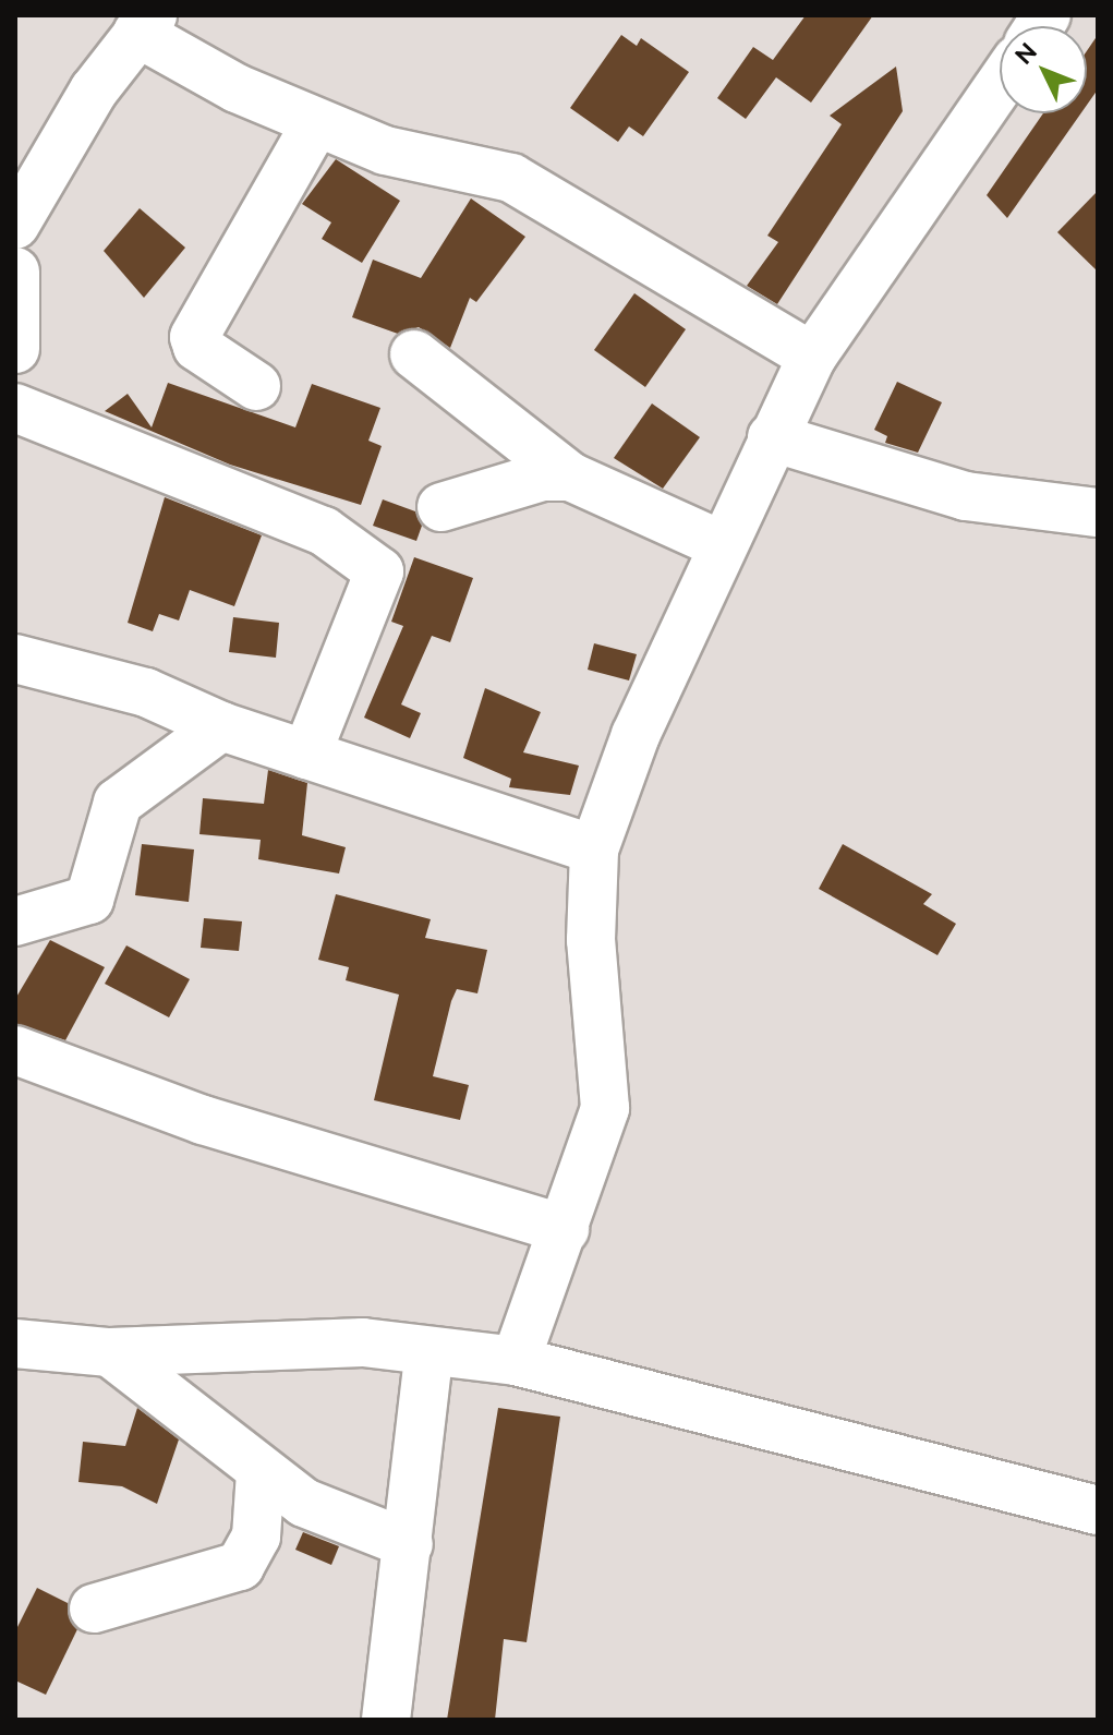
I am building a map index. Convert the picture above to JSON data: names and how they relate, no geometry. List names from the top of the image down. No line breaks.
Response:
{"north":"top left"}
